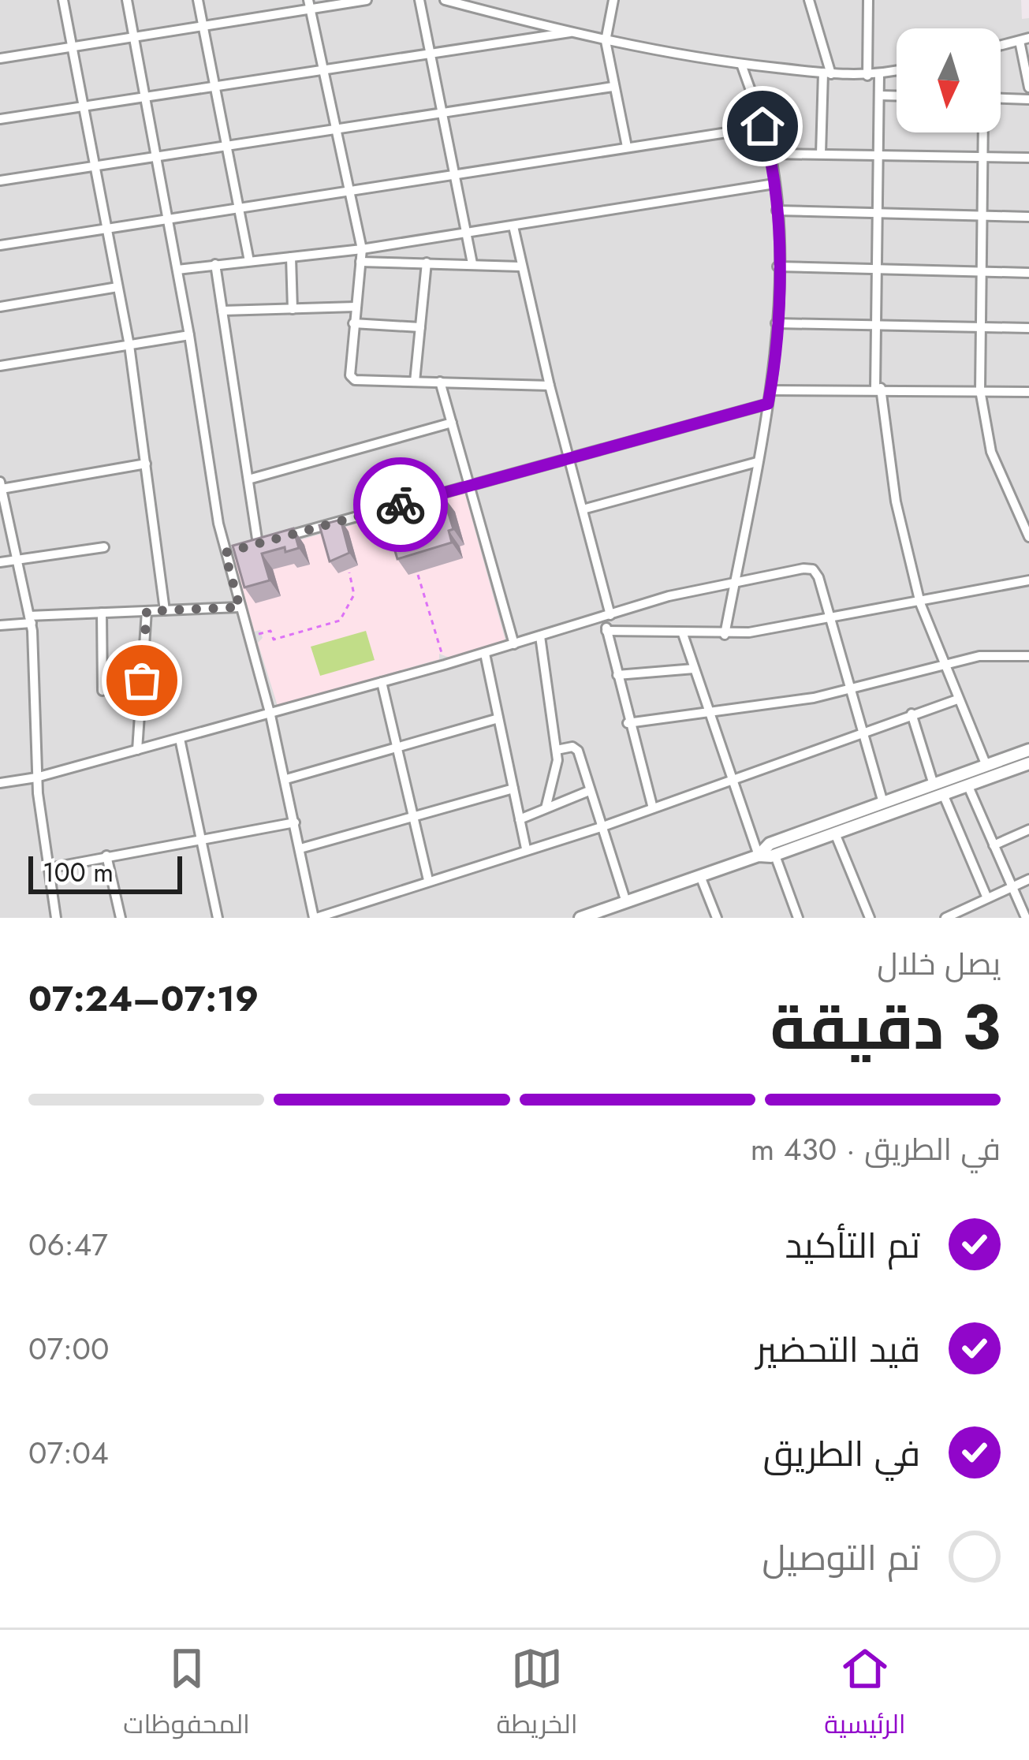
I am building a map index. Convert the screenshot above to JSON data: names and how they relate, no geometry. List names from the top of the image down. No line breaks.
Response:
{"scale_bar":"100 m","north":"bottom","page":{"scale":"100 m","heading":["3 دقيقة","يصل خلال","07:19–07:24"],"bar":"في الطريق · 430 m","list":[["تم التأكيد","06:47"],["قيد التحضير","07:00"],["في الطريق","07:04"],"تم التوصيل"],"tabs":["الرئيسية","الخريطة","المحفوظات"]}}
